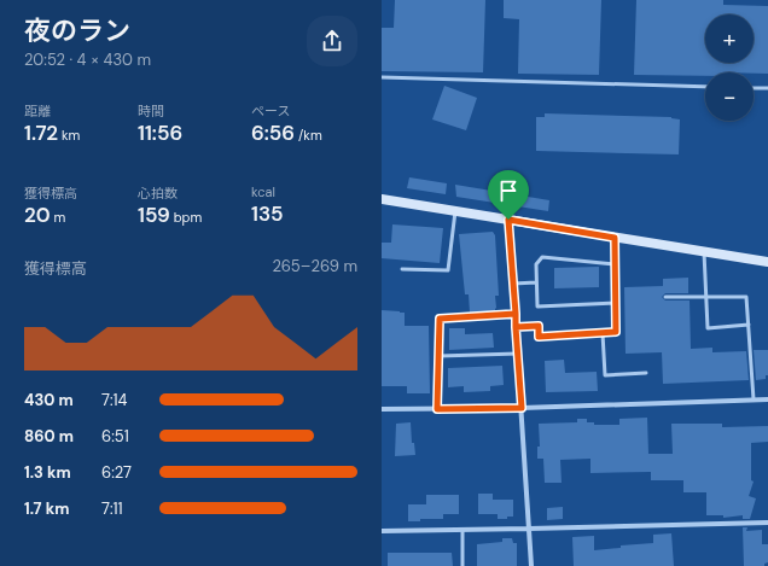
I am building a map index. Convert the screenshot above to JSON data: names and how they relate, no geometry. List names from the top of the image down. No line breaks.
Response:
{"page":{"heading":["夜のラン","20:52 · 4 × 430 m"],"map_buttons":["+","−"],"stats":[["距離","1.72 km"],["時間","11:56"],["ペース","6:56 /km"],["獲得標高","20 m"],["心拍数","159 bpm"],["kcal","135"]],"chart":["獲得標高","265–269 m"],"list":[{"name":"430 m","note":"7:14"},{"name":"860 m","note":"6:51"},{"name":"1.3 km","note":"6:27"},{"name":"1.7 km","note":"7:11"}]}}
